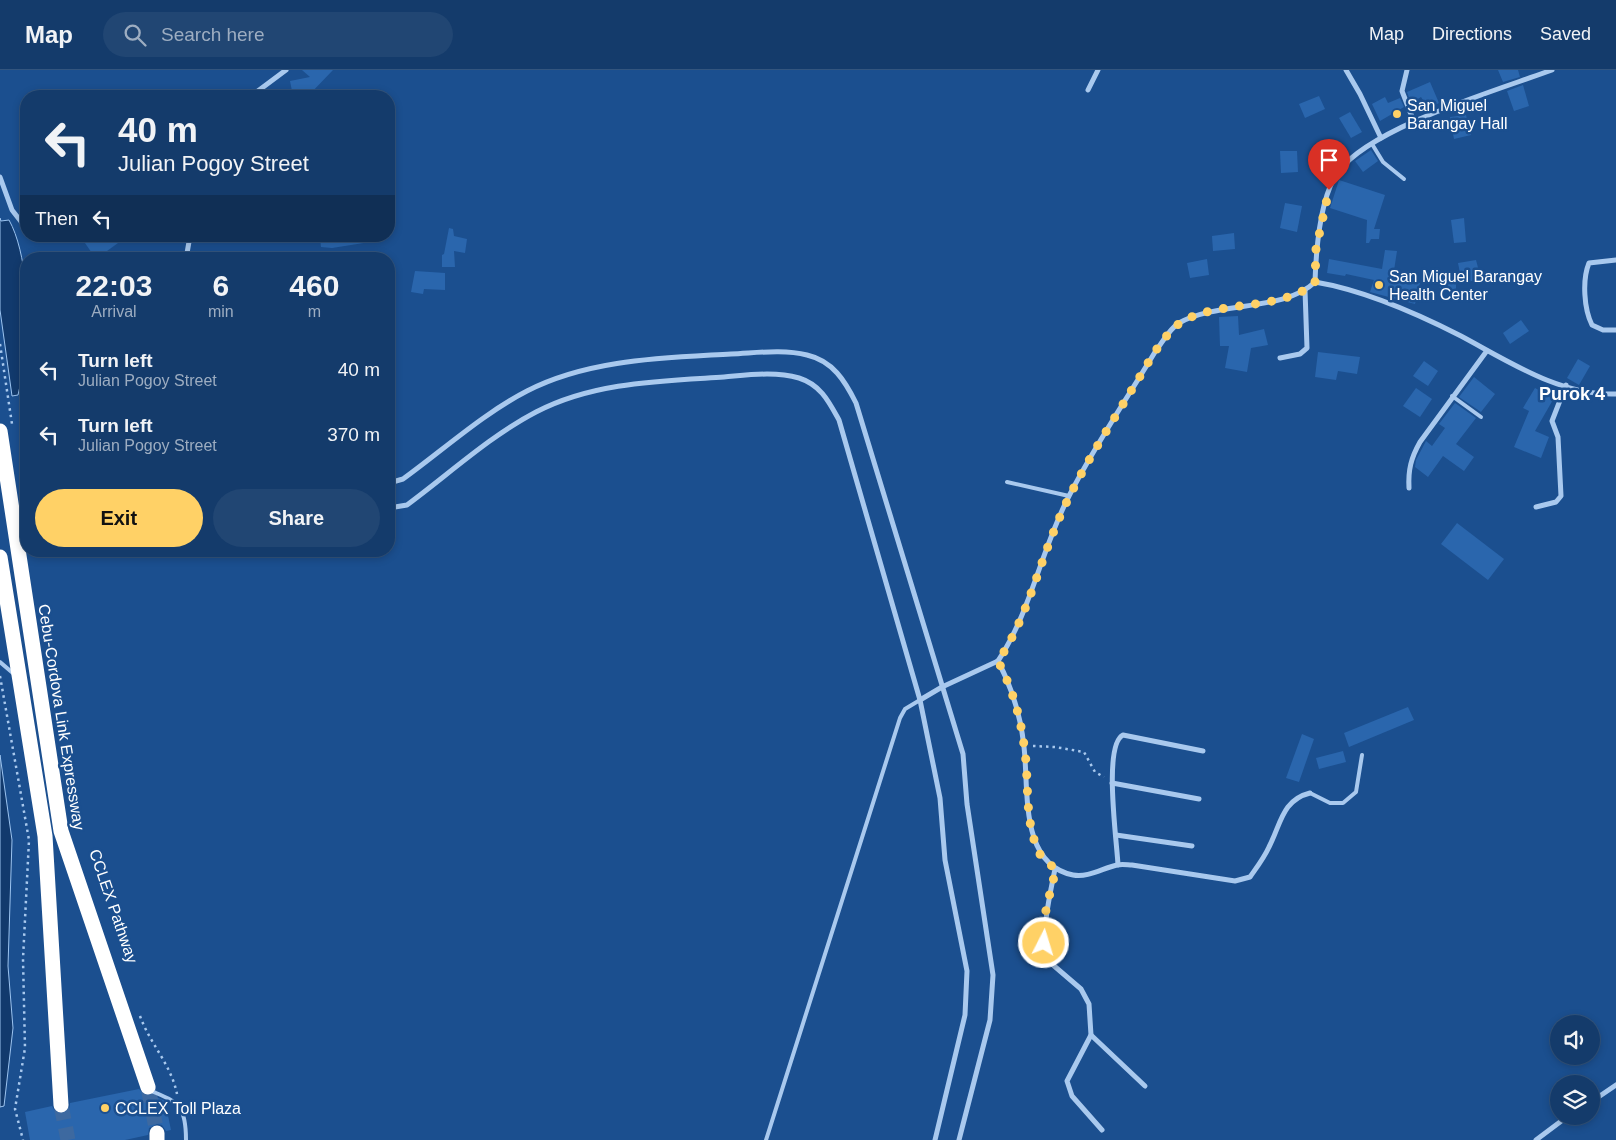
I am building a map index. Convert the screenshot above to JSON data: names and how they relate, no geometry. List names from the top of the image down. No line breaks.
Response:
{"streets":{"highway":["Cebu-Cordova Link Expressway"]},"districts":["Purok 4"],"places":["San Miguel Barangay Hall","San Miguel Barangay Health Center","CCLEX Toll Plaza"],"page":{"header":"Map","search":"Search here","nav":["Map","Directions","Saved"],"turn":["40 m","Julian Pogoy Street"],"then":"Then","eta":["22:03","Arrival","6","min","460","m"],"list":[{"name":"Turn left","note":"Julian Pogoy Street","value":"40 m"},{"name":"Turn left","note":"Julian Pogoy Street","value":"370 m"}],"buttons":["Exit","Share"]}}
